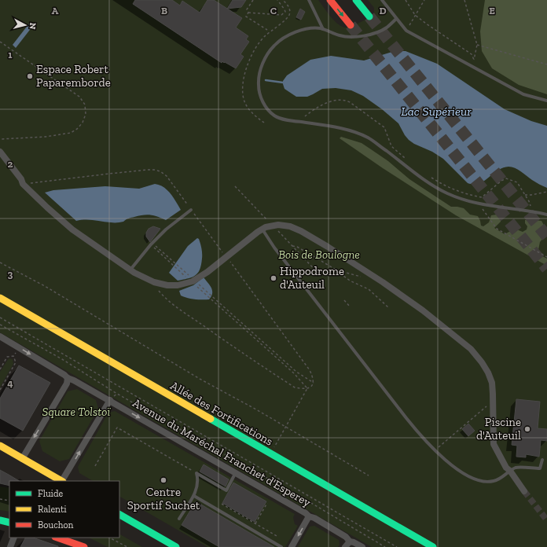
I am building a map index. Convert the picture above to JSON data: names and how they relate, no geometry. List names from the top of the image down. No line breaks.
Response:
{"streets":{"main road":["Allée des Fortifications"],"street":["Avenue du Maréchal Franchet d'Esperey"]},"one_way":["Avenue du Maréchal Franchet d'Esperey"],"water":["Lac Supérieur"],"parks":["Bois de Boulogne","Square Tolstoï"],"places":["Espace Robert Paparemborde","Hippodrome d'Auteuil","Piscine d'Auteuil","Centre Sportif Suchet"],"legend":["Fluide","Ralenti","Bouchon"],"north":"right","grid":{"columns":["A","B","C","D","E"],"rows":["1","2","3","4"]}}
